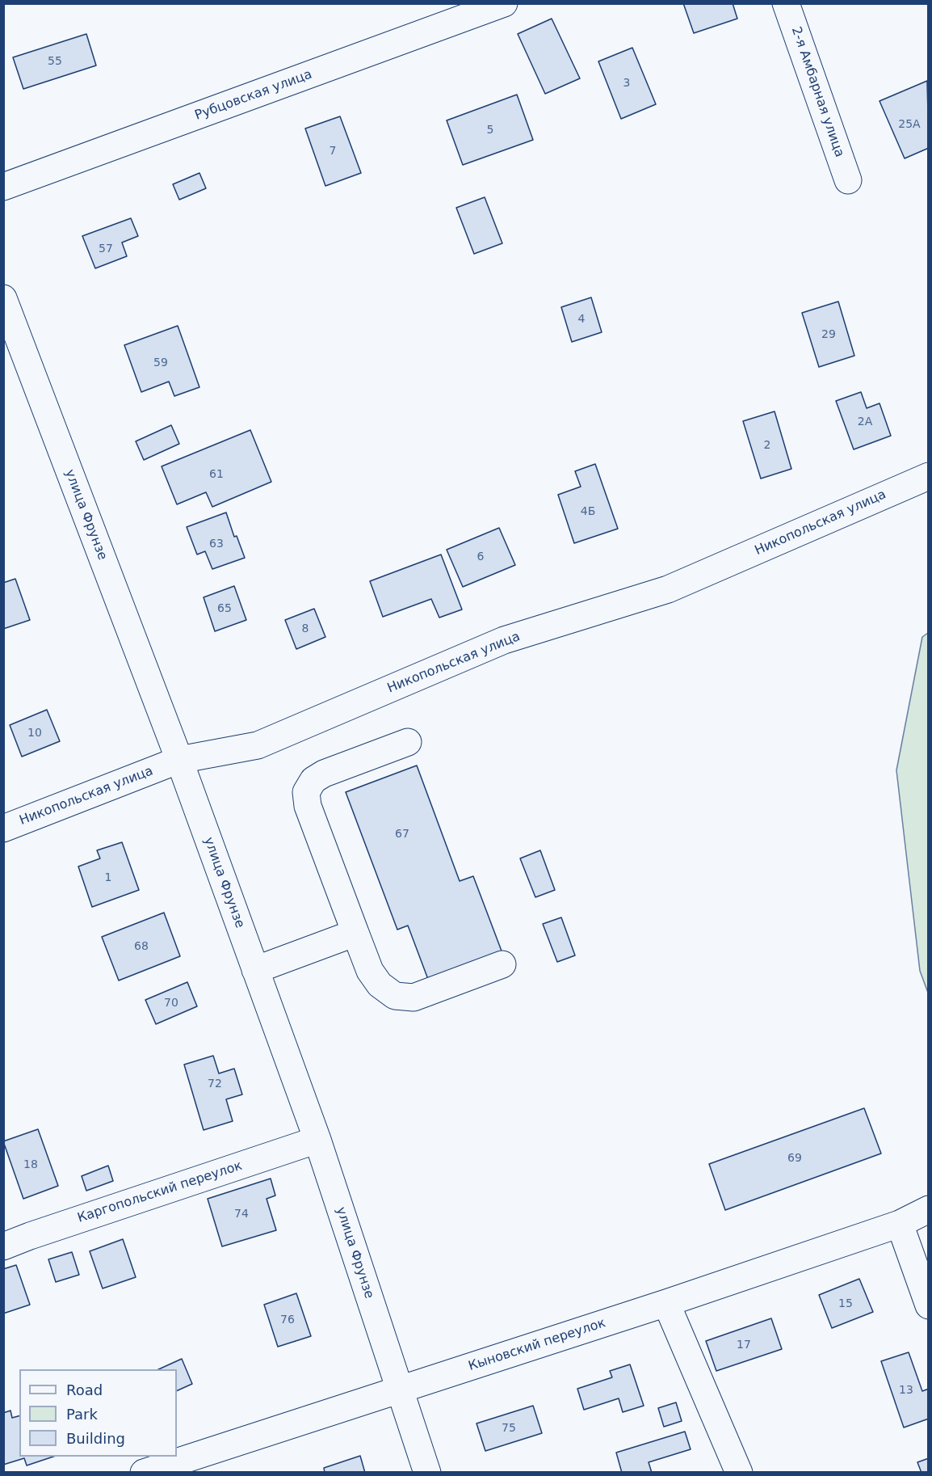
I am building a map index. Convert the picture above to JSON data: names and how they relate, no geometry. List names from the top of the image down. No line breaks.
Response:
{"streets":{"street":["2-я Амбарная улица","Рубцовская улица","улица Фрунзе","Никопольская улица","Каргопольский переулок","Кыновский переулок"]},"crossings":[["улица Фрунзе","Никопольская улица"],["улица Фрунзе","Каргопольский переулок"],["улица Фрунзе","Кыновский переулок"]],"house_numbers":["55","3","25А","5","7","57","4","29","59","2А","2","61","4Б","63","6","65","8","10","67","1","68","70","72","69","18","74","15","76","17","13","75"],"legend":["Road","Park","Building"]}
